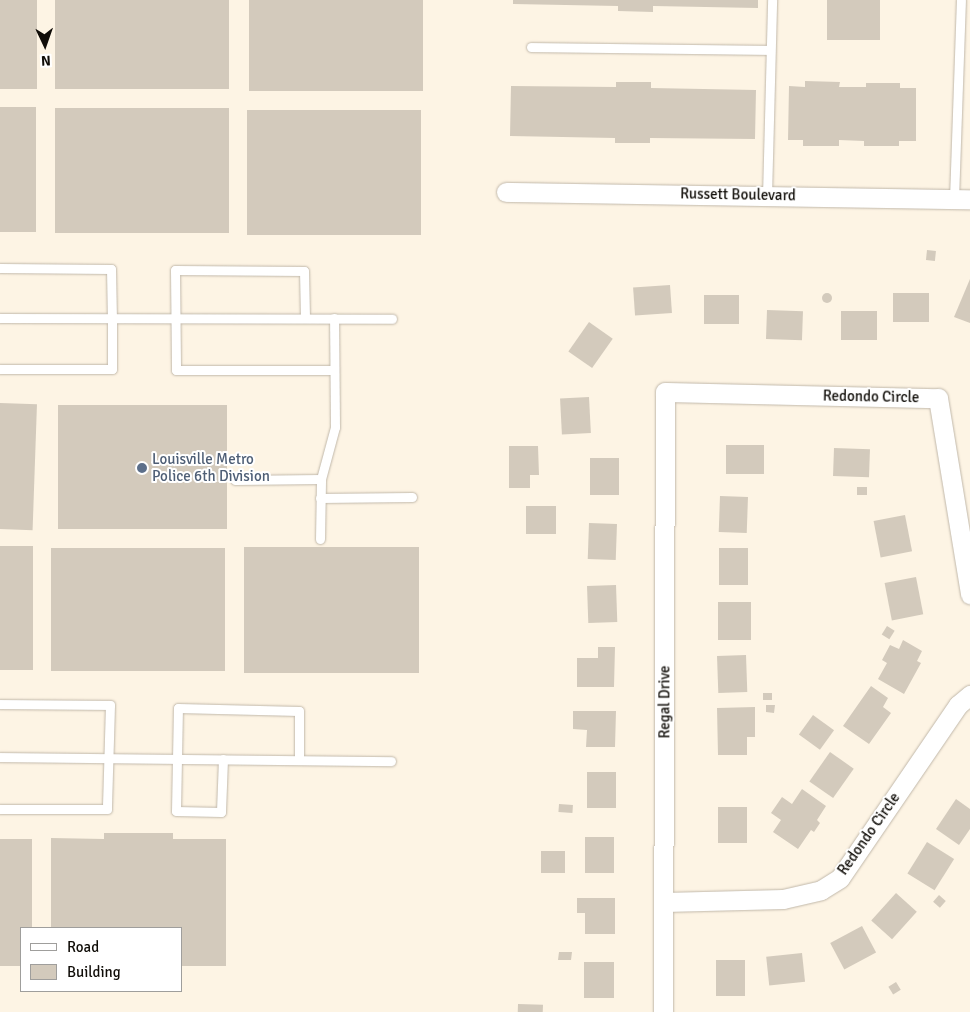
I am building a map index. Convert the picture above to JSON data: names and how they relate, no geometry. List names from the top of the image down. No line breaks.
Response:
{"streets":{"street":["Russett Boulevard","Redondo Circle","Regal Drive"]},"crossings":[["Redondo Circle","Regal Drive"]],"places":["Louisville Metro Police 6th Division"],"legend":["Road","Building"],"north":"bottom"}
